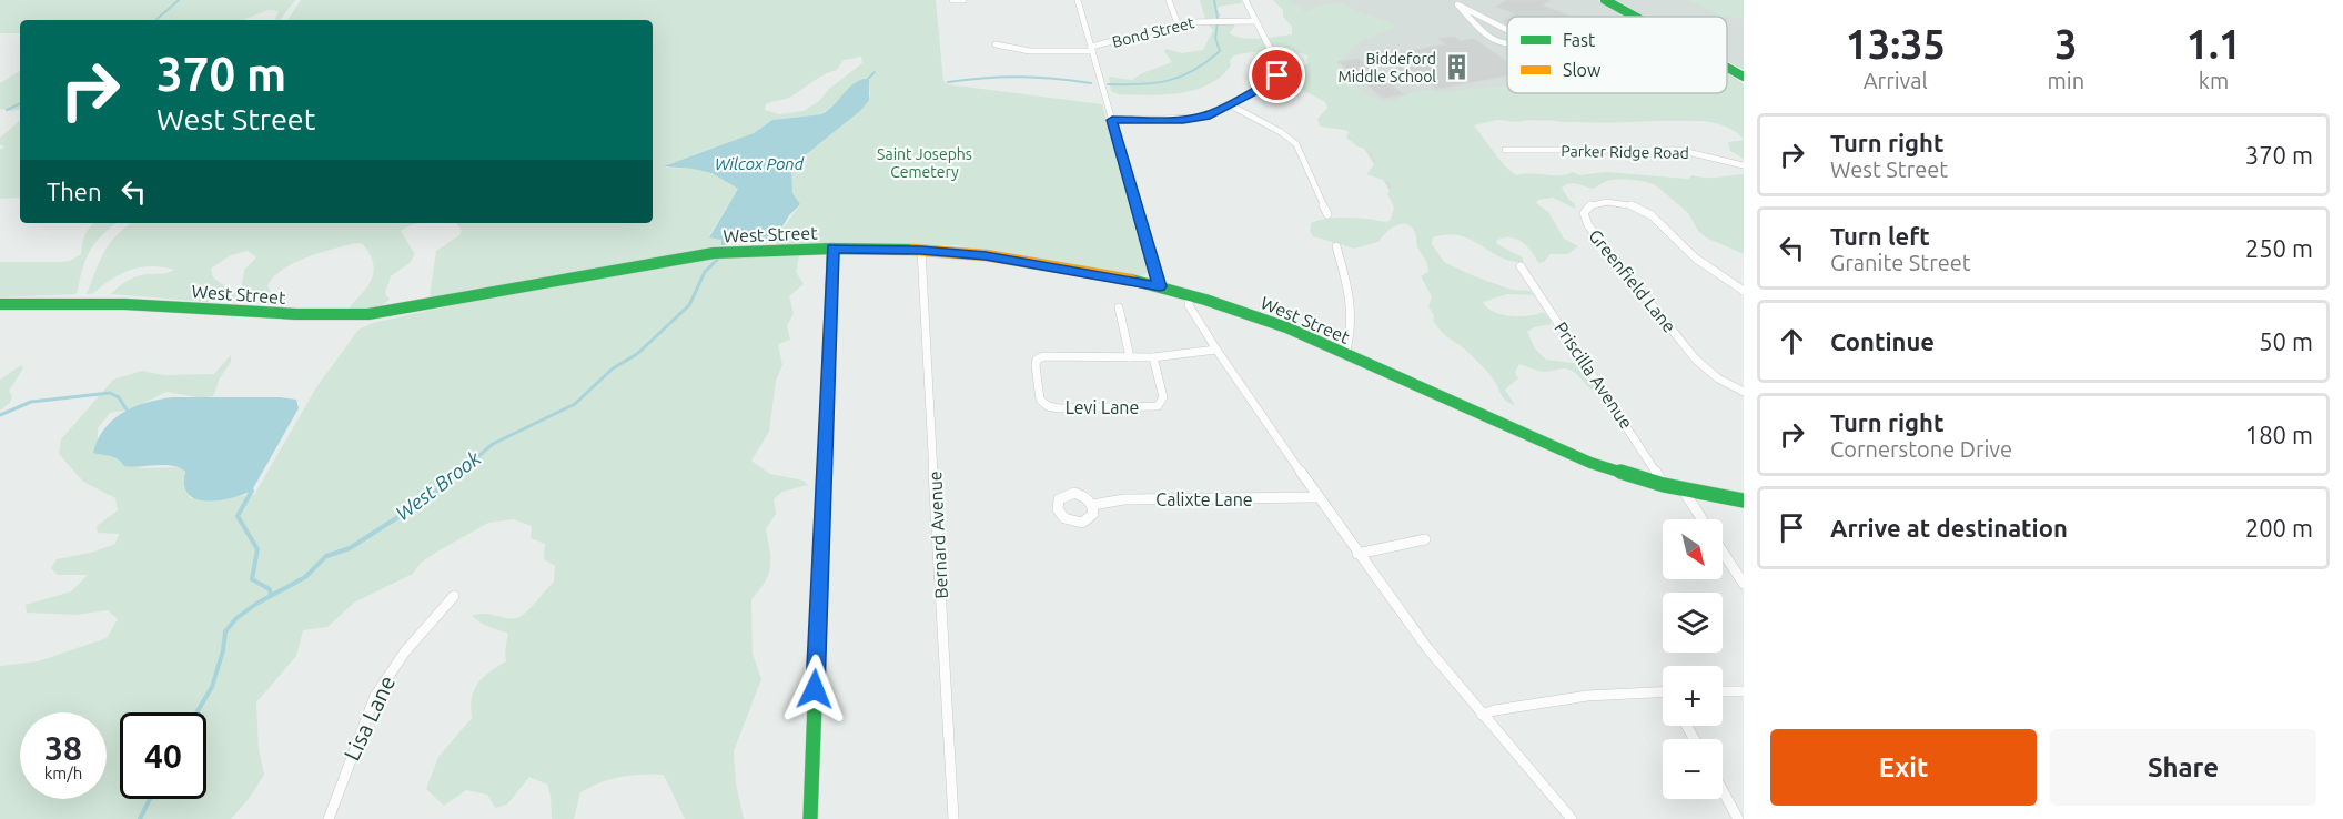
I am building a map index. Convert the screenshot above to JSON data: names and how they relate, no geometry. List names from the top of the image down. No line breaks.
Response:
{"streets":{"street":["Bond Street","Parker Ridge Road","West Street","Greenfield Lane","Priscilla Avenue","Levi Lane","Calixte Lane","Bernard Avenue","Lisa Lane"]},"crossings":[["West Street","Priscilla Avenue"],["West Street","Bernard Avenue"]],"water":["Wilcox Pond","West Brook"],"parks":["Saint Josephs Cemetery"],"places":{"building":["Biddeford Middle School"]},"legend":["Fast","Slow"],"north":"bottom right","page":{"eta":["13:35","Arrival","3","min","1.1","km"],"turn":["370 m","West Street"],"list":[{"name":"Turn right","note":"West Street","value":"370 m"},{"name":"Turn left","note":"Granite Street","value":"250 m"},{"name":"Continue","value":"50 m"},{"name":"Turn right","note":"Cornerstone Drive","value":"180 m"},{"name":"Arrive at destination","value":"200 m"}],"then":"Then","map_buttons":["+","−"],"speed":"38 km/h","limit":"40","buttons":["Exit","Share"]}}
